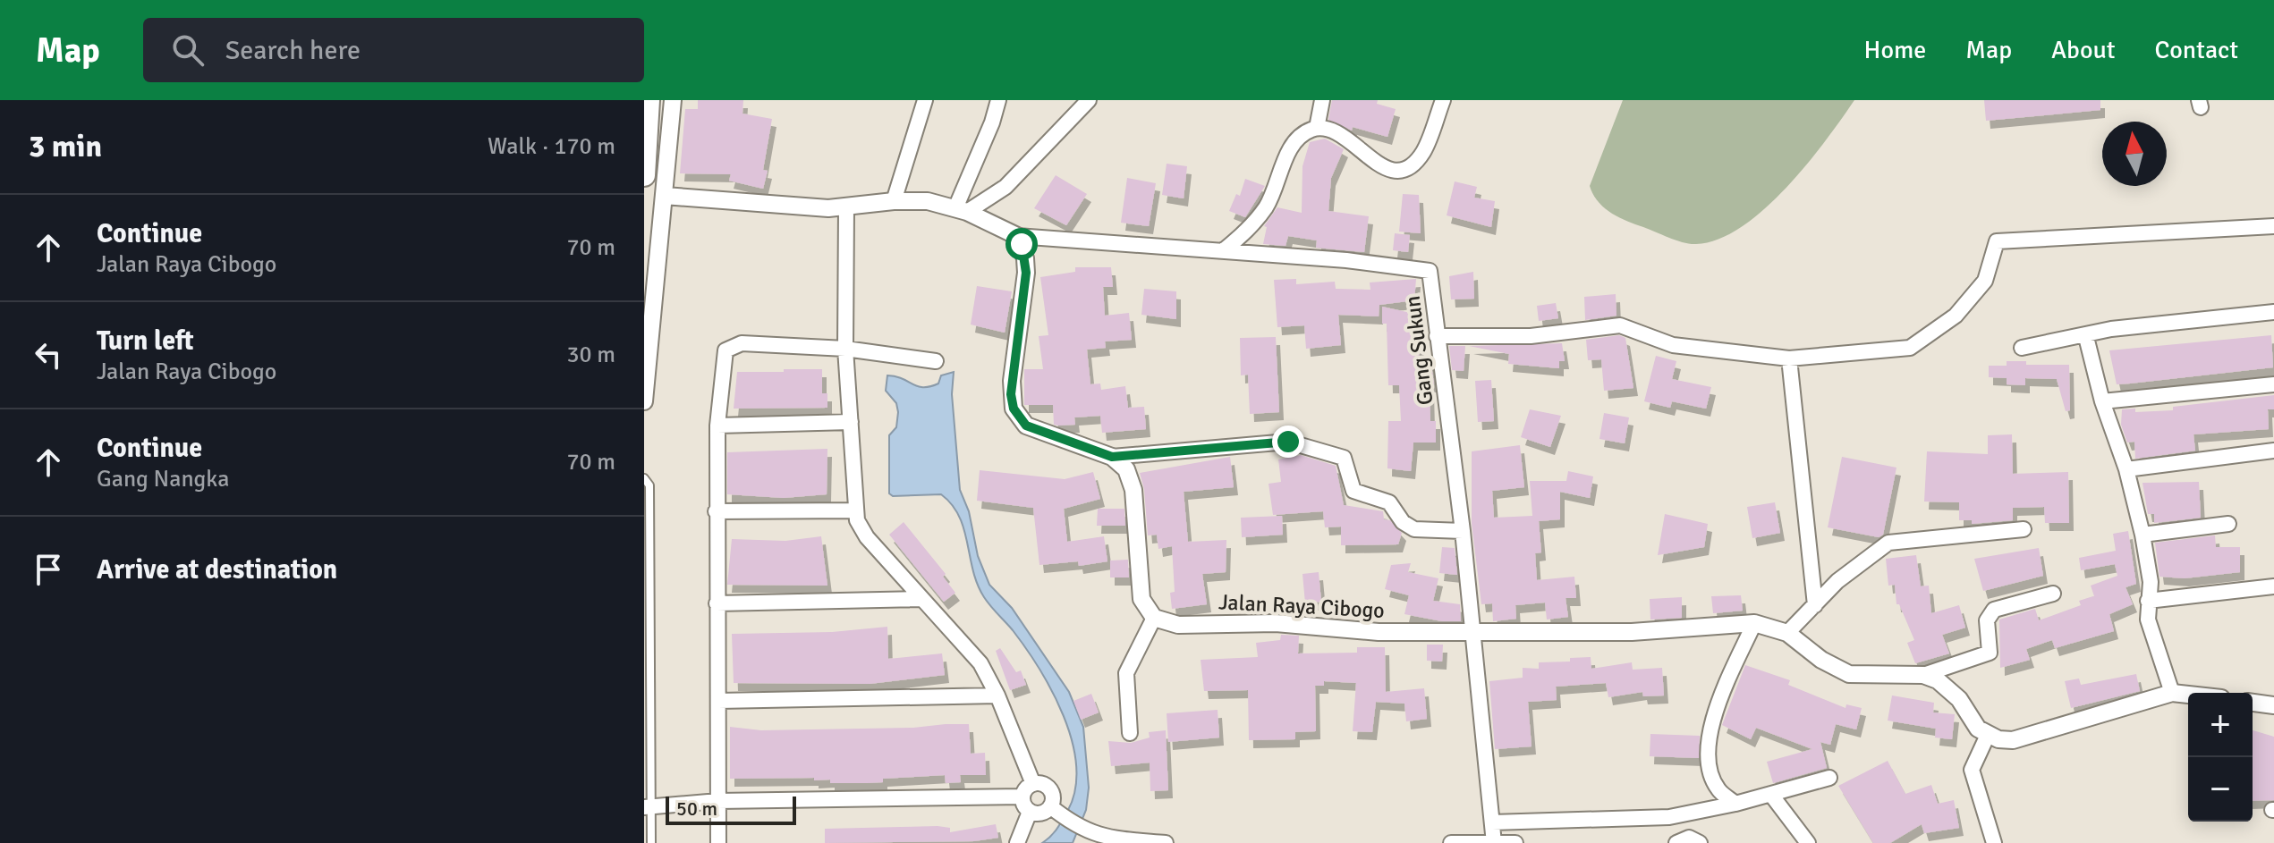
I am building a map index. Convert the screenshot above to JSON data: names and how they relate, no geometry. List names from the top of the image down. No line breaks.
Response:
{"streets":{"street":["Gang Sukun","Jalan Raya Cibogo"]},"crossings":[["Gang Sukun","Jalan Raya Cibogo"]],"scale_bar":"50 m","north":"top","page":{"header":"Map","search":"Search here","nav":["Home","Map","About","Contact"],"heading":["3 min","Walk · 170 m"],"list":[["Continue","Jalan Raya Cibogo","70 m"],["Turn left","Jalan Raya Cibogo","30 m"],["Continue","Gang Nangka","70 m"],"Arrive at destination"],"map_buttons":["+","−"],"scale":"50 m"}}
